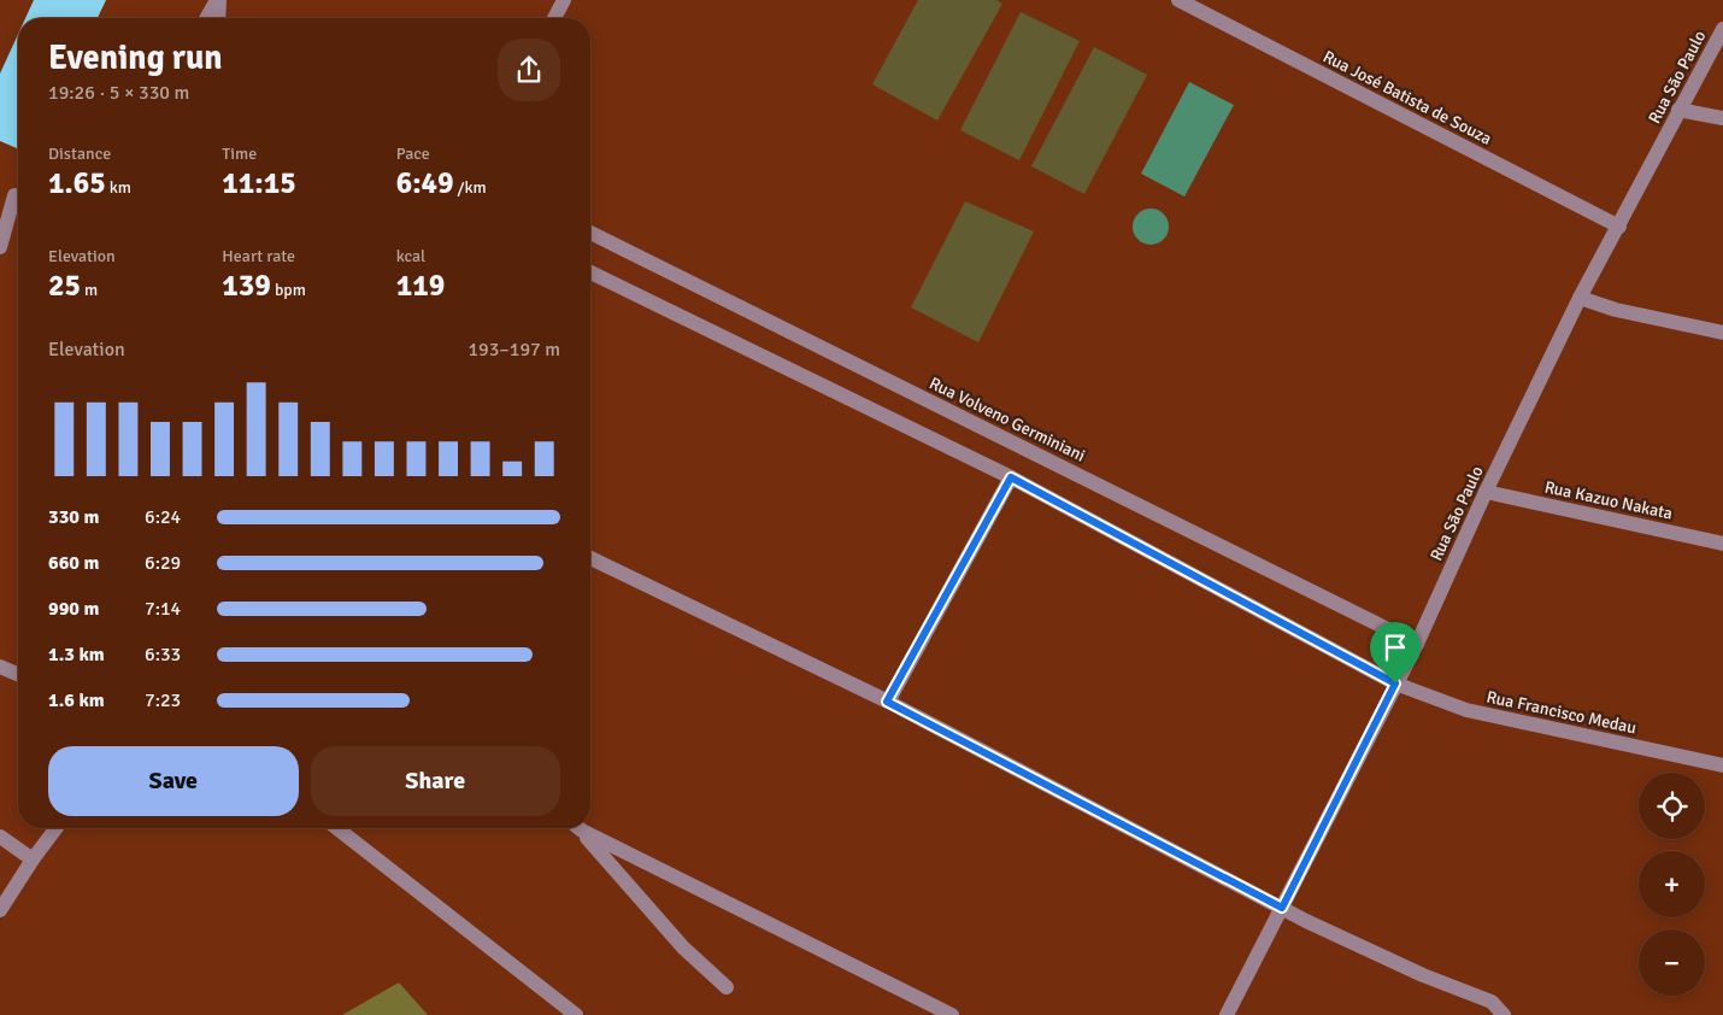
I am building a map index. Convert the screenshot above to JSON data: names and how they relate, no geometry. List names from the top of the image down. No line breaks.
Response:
{"streets":{"street":["Rua São Paulo","Rua José Batista de Souza","Rua Volveno Germiniani","Rua Kazuo Nakata","Rua Francisco Medau"]},"crossings":[["Rua São Paulo","Rua José Batista de Souza"],["Rua São Paulo","Rua Volveno Germiniani"],["Rua São Paulo","Rua Kazuo Nakata"],["Rua São Paulo","Rua Francisco Medau"]],"page":{"heading":["Evening run","19:26 · 5 × 330 m"],"stats":[["Distance","1.65 km"],["Time","11:15"],["Pace","6:49 /km"],["Elevation","25 m"],["Heart rate","139 bpm"],["kcal","119"]],"chart":["Elevation","193–197 m"],"list":[{"name":"330 m","note":"6:24"},{"name":"660 m","note":"6:29"},{"name":"990 m","note":"7:14"},{"name":"1.3 km","note":"6:33"},{"name":"1.6 km","note":"7:23"}],"buttons":["Save","Share"],"map_buttons":["+","−"]}}
